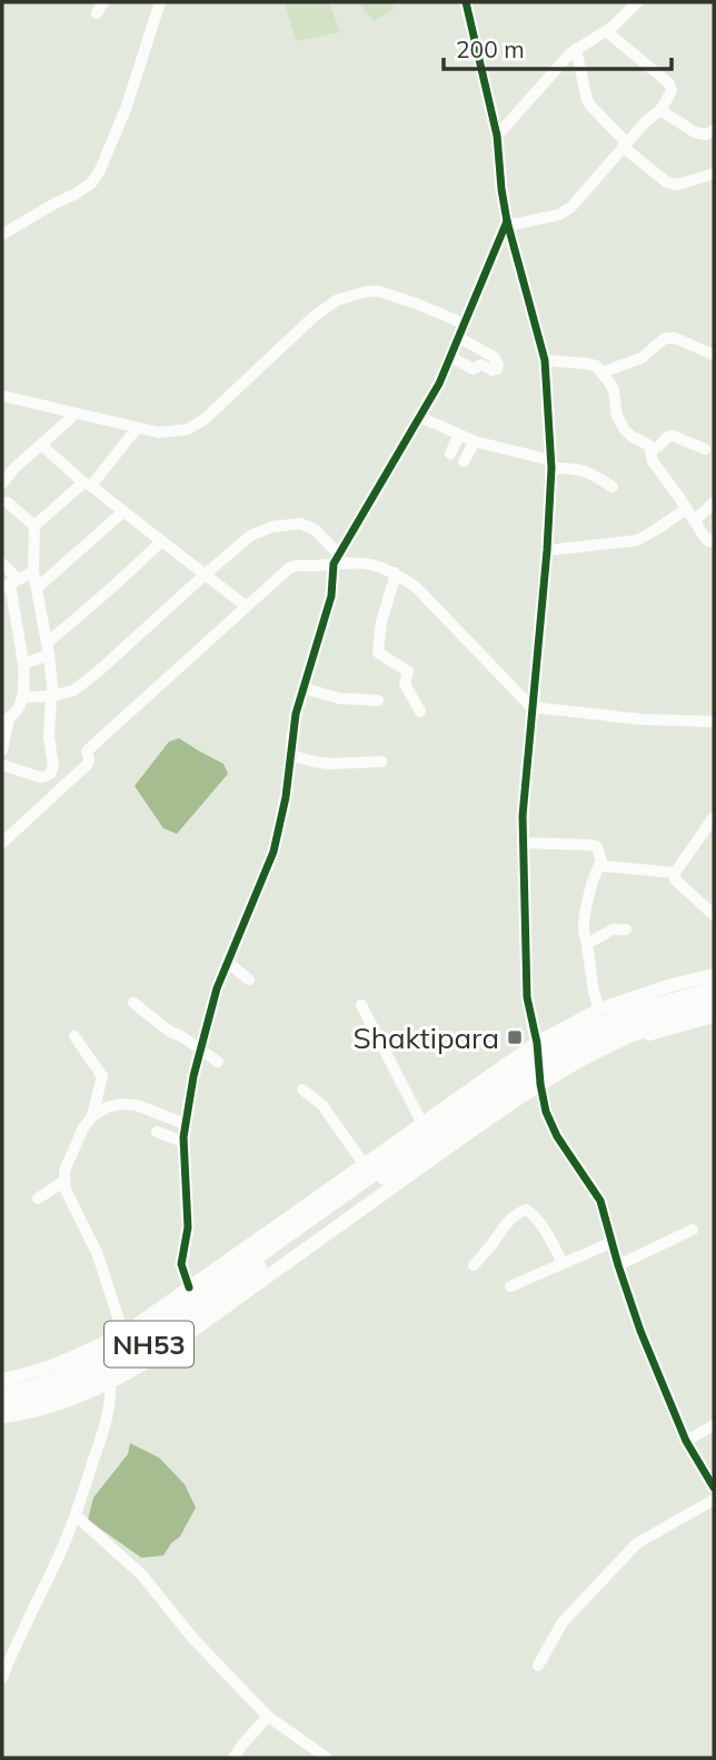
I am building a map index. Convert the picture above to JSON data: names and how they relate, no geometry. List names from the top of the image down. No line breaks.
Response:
{"streets":{"highway":["NH53"]},"places":{"transit":["Shaktipara"]},"scale_bar":"200 m"}
